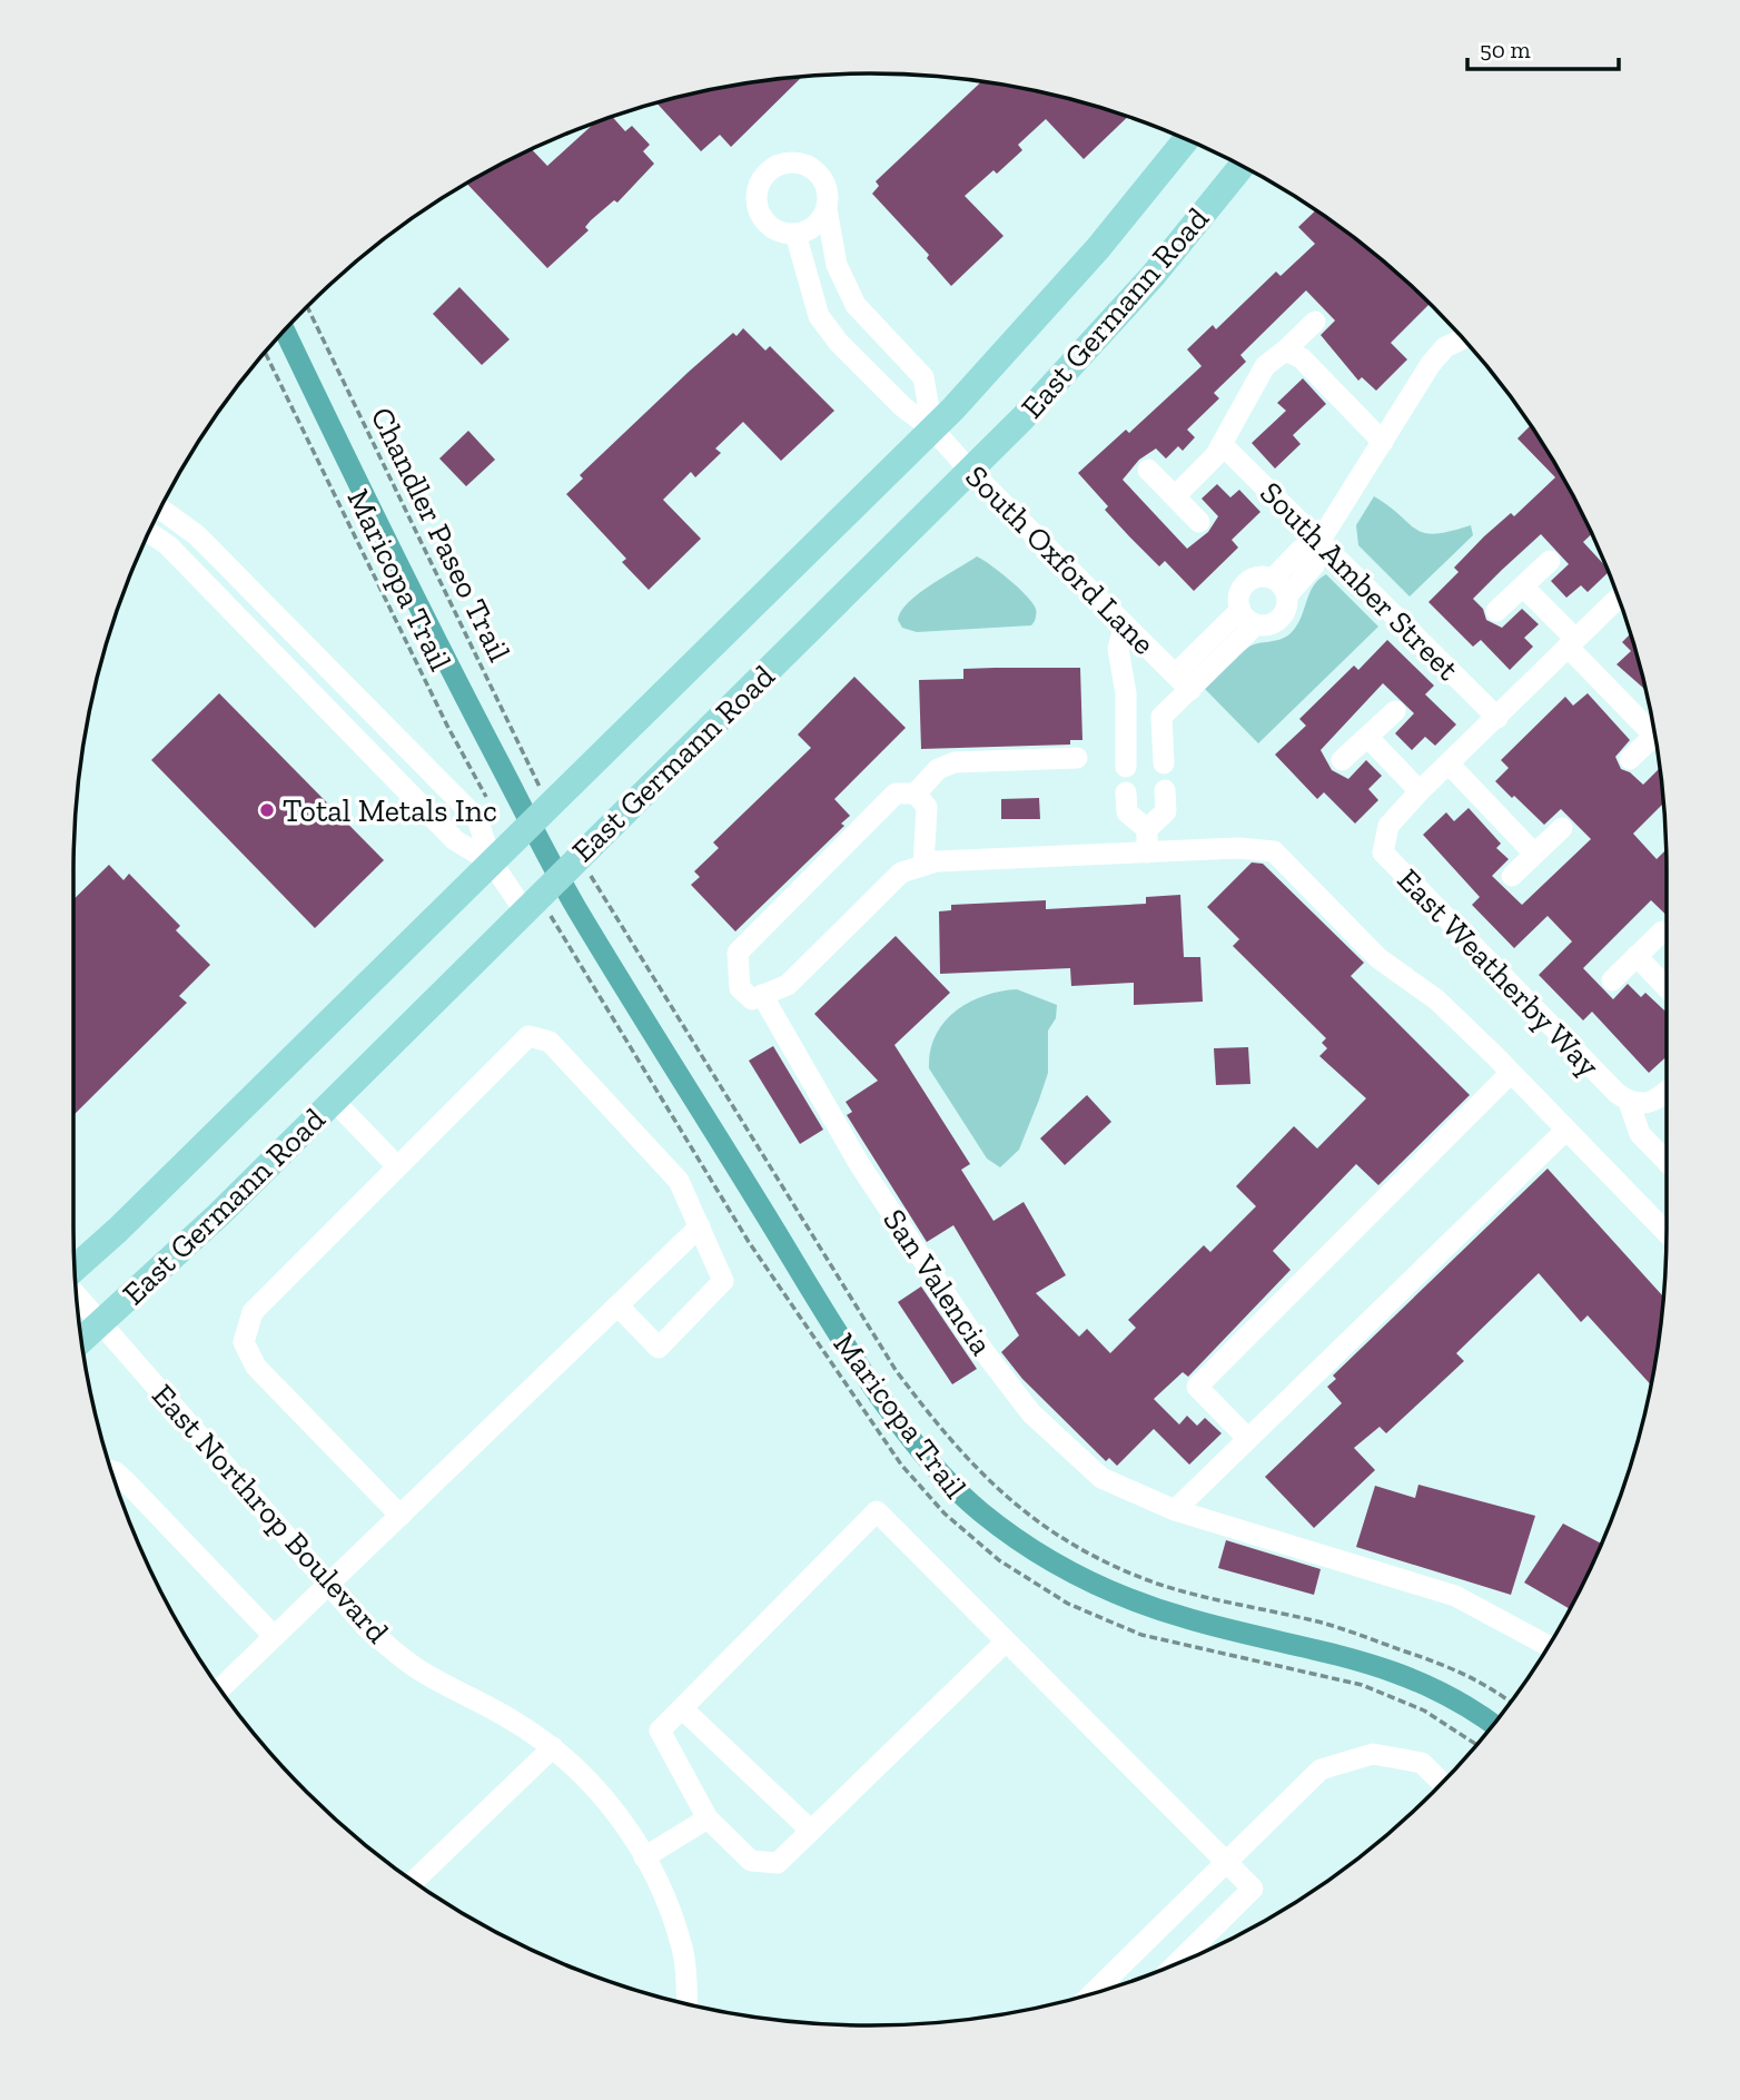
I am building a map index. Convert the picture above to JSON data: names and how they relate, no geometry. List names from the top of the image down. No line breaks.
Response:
{"streets":{"main road":["East Germann Road"],"street":["South Oxford Lane","South Amber Street","East Weatherby Way","San Valencia","East Northrop Boulevard"],"path":["Chandler Paseo Trail","Maricopa Trail"]},"crossings":[["East Germann Road","Chandler Paseo Trail"],["East Germann Road","South Oxford Lane"],["East Germann Road","Maricopa Trail"],["East Germann Road","East Northrop Boulevard"],["South Amber Street","East Weatherby Way"]],"places":["Total Metals Inc"],"scale_bar":"50 m"}
